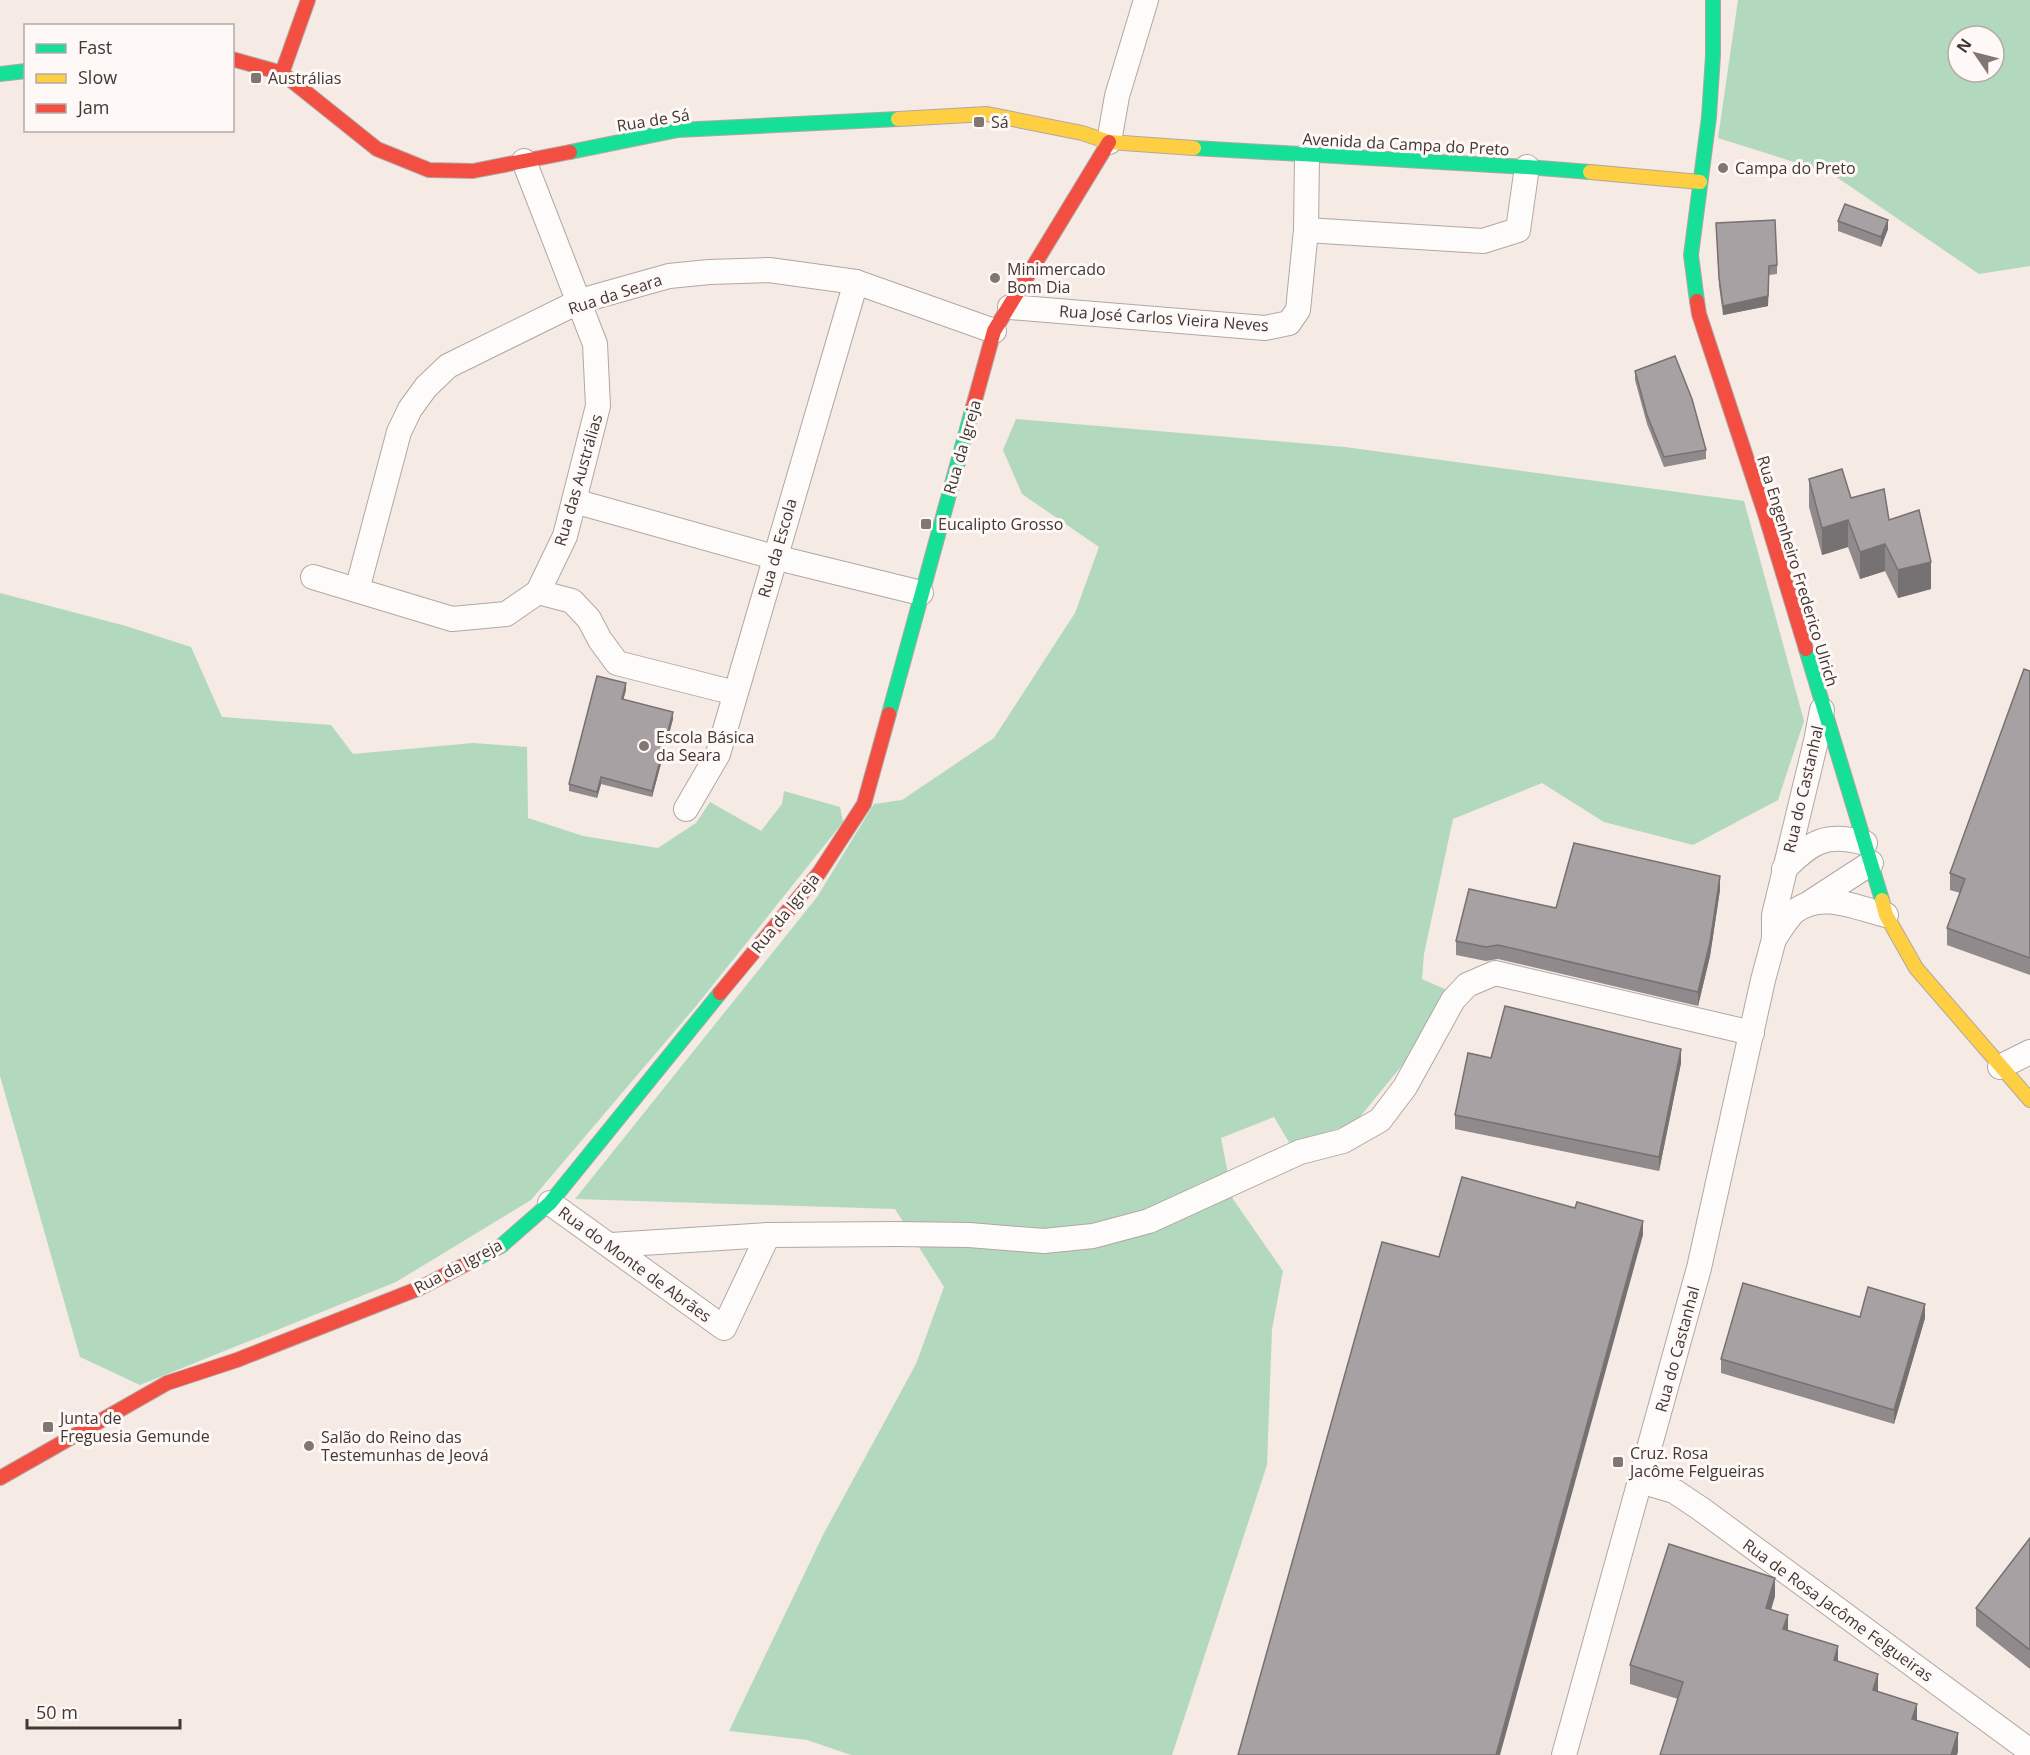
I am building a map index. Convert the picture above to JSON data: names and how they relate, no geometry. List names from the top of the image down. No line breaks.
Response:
{"streets":{"street":["Rua de Sá","Avenida da Campa do Preto","Rua da Seara","Rua José Carlos Vieira Neves","Rua da Igreja","Rua das Austrálias","Rua da Escola","Rua Engenheiro Frederico Ulrich","Rua do Castanhal","Rua do Monte de Abrães","Rua de Rosa Jacôme Felgueiras"]},"crossings":[["Rua de Sá","Avenida da Campa do Preto"],["Rua de Sá","Rua da Igreja"],["Rua de Sá","Rua das Austrálias"],["Avenida da Campa do Preto","Rua José Carlos Vieira Neves"],["Avenida da Campa do Preto","Rua da Igreja"],["Avenida da Campa do Preto","Rua Engenheiro Frederico Ulrich"],["Rua da Seara","Rua da Igreja"],["Rua da Seara","Rua das Austrálias"],["Rua da Seara","Rua da Escola"],["Rua José Carlos Vieira Neves","Rua da Igreja"],["Rua da Igreja","Rua do Monte de Abrães"],["Rua Engenheiro Frederico Ulrich","Rua do Castanhal"],["Rua do Castanhal","Rua de Rosa Jacôme Felgueiras"]],"places":{"transit":["Austrálias","Sá","Eucalipto Grosso","Junta de Freguesia Gemunde","Cruz. Rosa Jacôme Felgueiras"],"other":["Campa do Preto","Minimercado Bom Dia","Escola Básica da Seara","Salão do Reino das Testemunhas de Jeová"]},"legend":["Fast","Slow","Jam"],"scale_bar":"50 m","north":"top left"}
